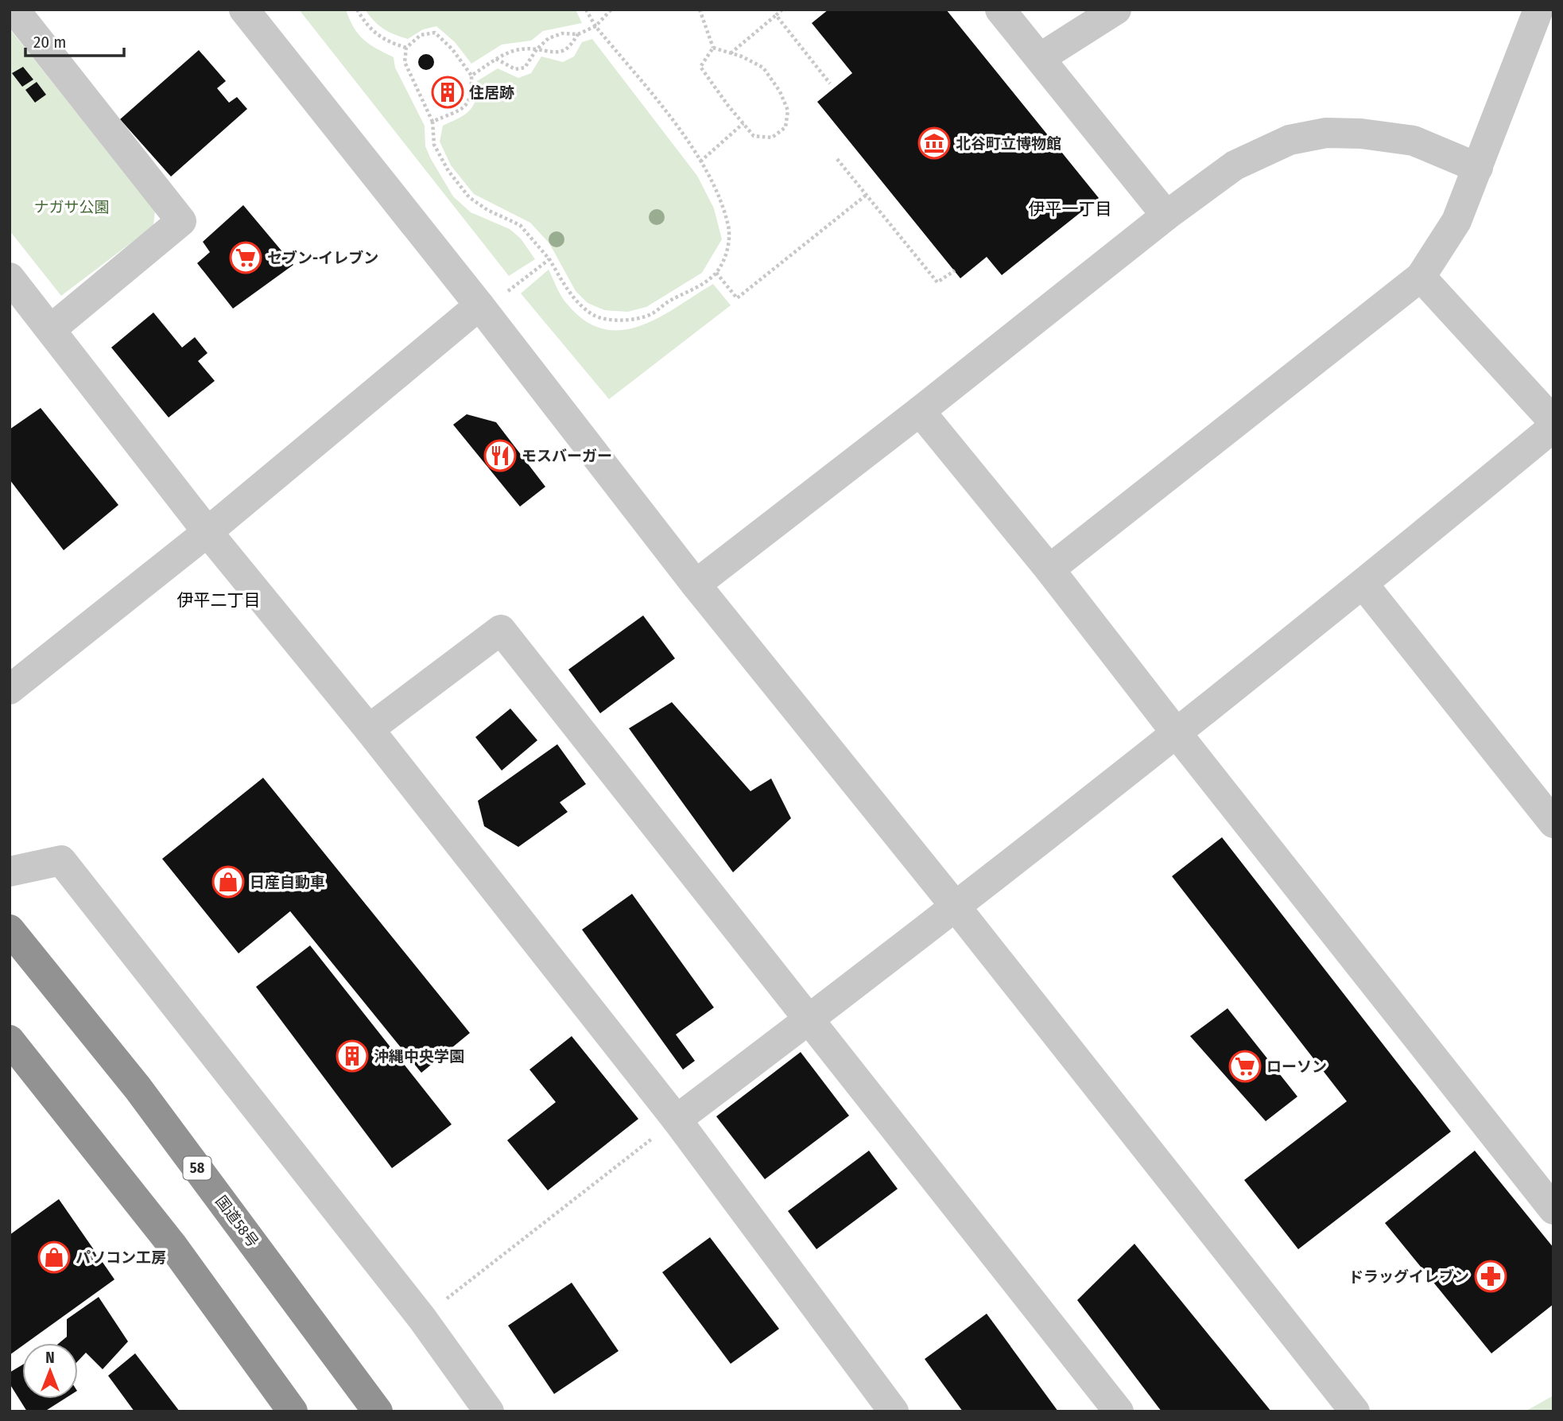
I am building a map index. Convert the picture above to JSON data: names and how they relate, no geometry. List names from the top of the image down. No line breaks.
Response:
{"streets":{"highway":["58","国道58号"]},"districts":["伊平一丁目","伊平二丁目"],"parks":["ナガサ公園"],"places":{"building":["住居跡","沖縄中央学園"],"museum":["北谷町立博物館"],"supermarket":["セブン-イレブン","ローソン"],"restaurant":["モスバーガー"],"shop":["日産自動車","パソコン工房"],"pharmacy":["ドラッグイレブン"]},"scale_bar":"20 m","north":"top"}
